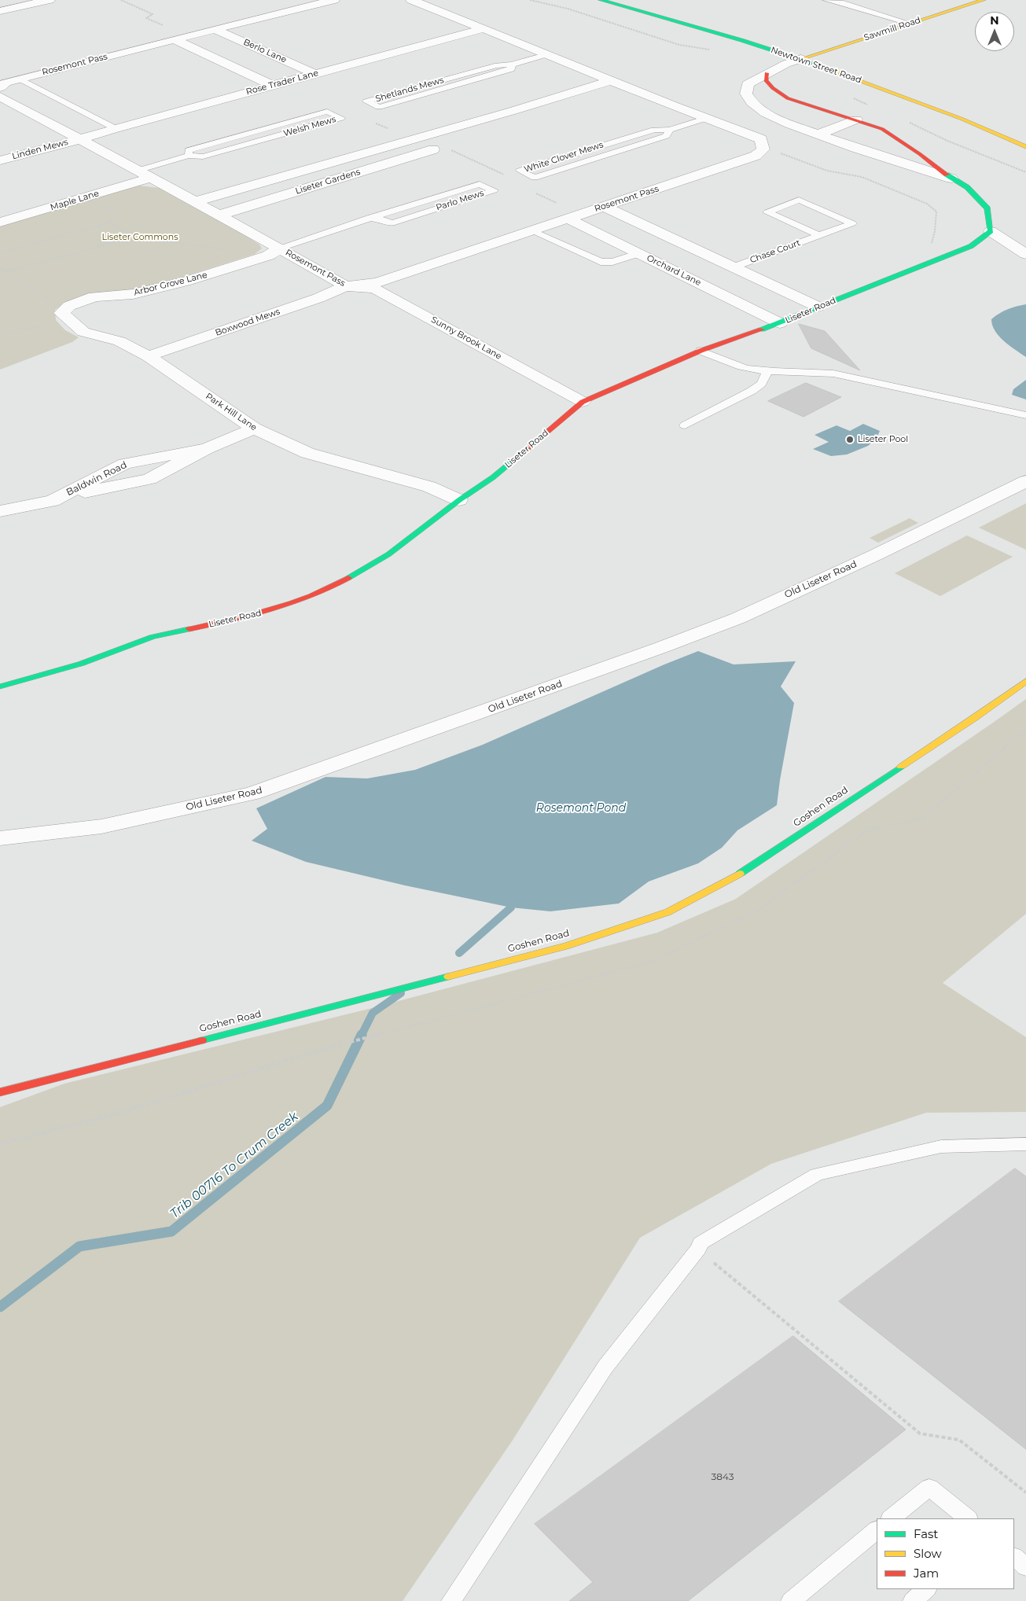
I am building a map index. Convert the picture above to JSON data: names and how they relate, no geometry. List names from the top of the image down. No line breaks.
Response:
{"streets":{"street":["Sawmill Road","Berlo Lane","Rosemont Pass","Newtown Street Road","Rose Trader Lane","Linden Mews","Liseter Gardens","Maple Lane","Orchard Lane","Arbor Grove Lane","Liseter Road","Boxwood Mews","Sunny Brook Lane","Park Hill Lane","Baldwin Road","Old Liseter Road","Goshen Road"],"lane":["Shetlands Mews","Welsh Mews","White Clover Mews","Parlo Mews","Chase Court"]},"crossings":[["Sawmill Road","Newtown Street Road"],["Berlo Lane","Rosemont Pass"],["Berlo Lane","Rose Trader Lane"],["Rosemont Pass","Rose Trader Lane"],["Rosemont Pass","Shetlands Mews"],["Rosemont Pass","Welsh Mews"],["Rosemont Pass","Linden Mews"],["Rosemont Pass","White Clover Mews"],["Rosemont Pass","Liseter Gardens"],["Rosemont Pass","Maple Lane"],["Rosemont Pass","Parlo Mews"],["Rosemont Pass","Orchard Lane"],["Rosemont Pass","Arbor Grove Lane"],["Rosemont Pass","Boxwood Mews"],["Rosemont Pass","Sunny Brook Lane"],["Rose Trader Lane","Linden Mews"],["Parlo Mews","Arbor Grove Lane"],["Orchard Lane","Liseter Road"],["Arbor Grove Lane","Park Hill Lane"],["Liseter Road","Sunny Brook Lane"],["Liseter Road","Park Hill Lane"],["Boxwood Mews","Sunny Brook Lane"],["Boxwood Mews","Park Hill Lane"],["Park Hill Lane","Baldwin Road"]],"water":["Rosemont Pond","Trib 00716 To Crum Creek"],"parks":["Liseter Commons"],"places":["Liseter Pool"],"house_numbers":["3843"],"legend":["Fast","Slow","Jam"],"north":"top"}
